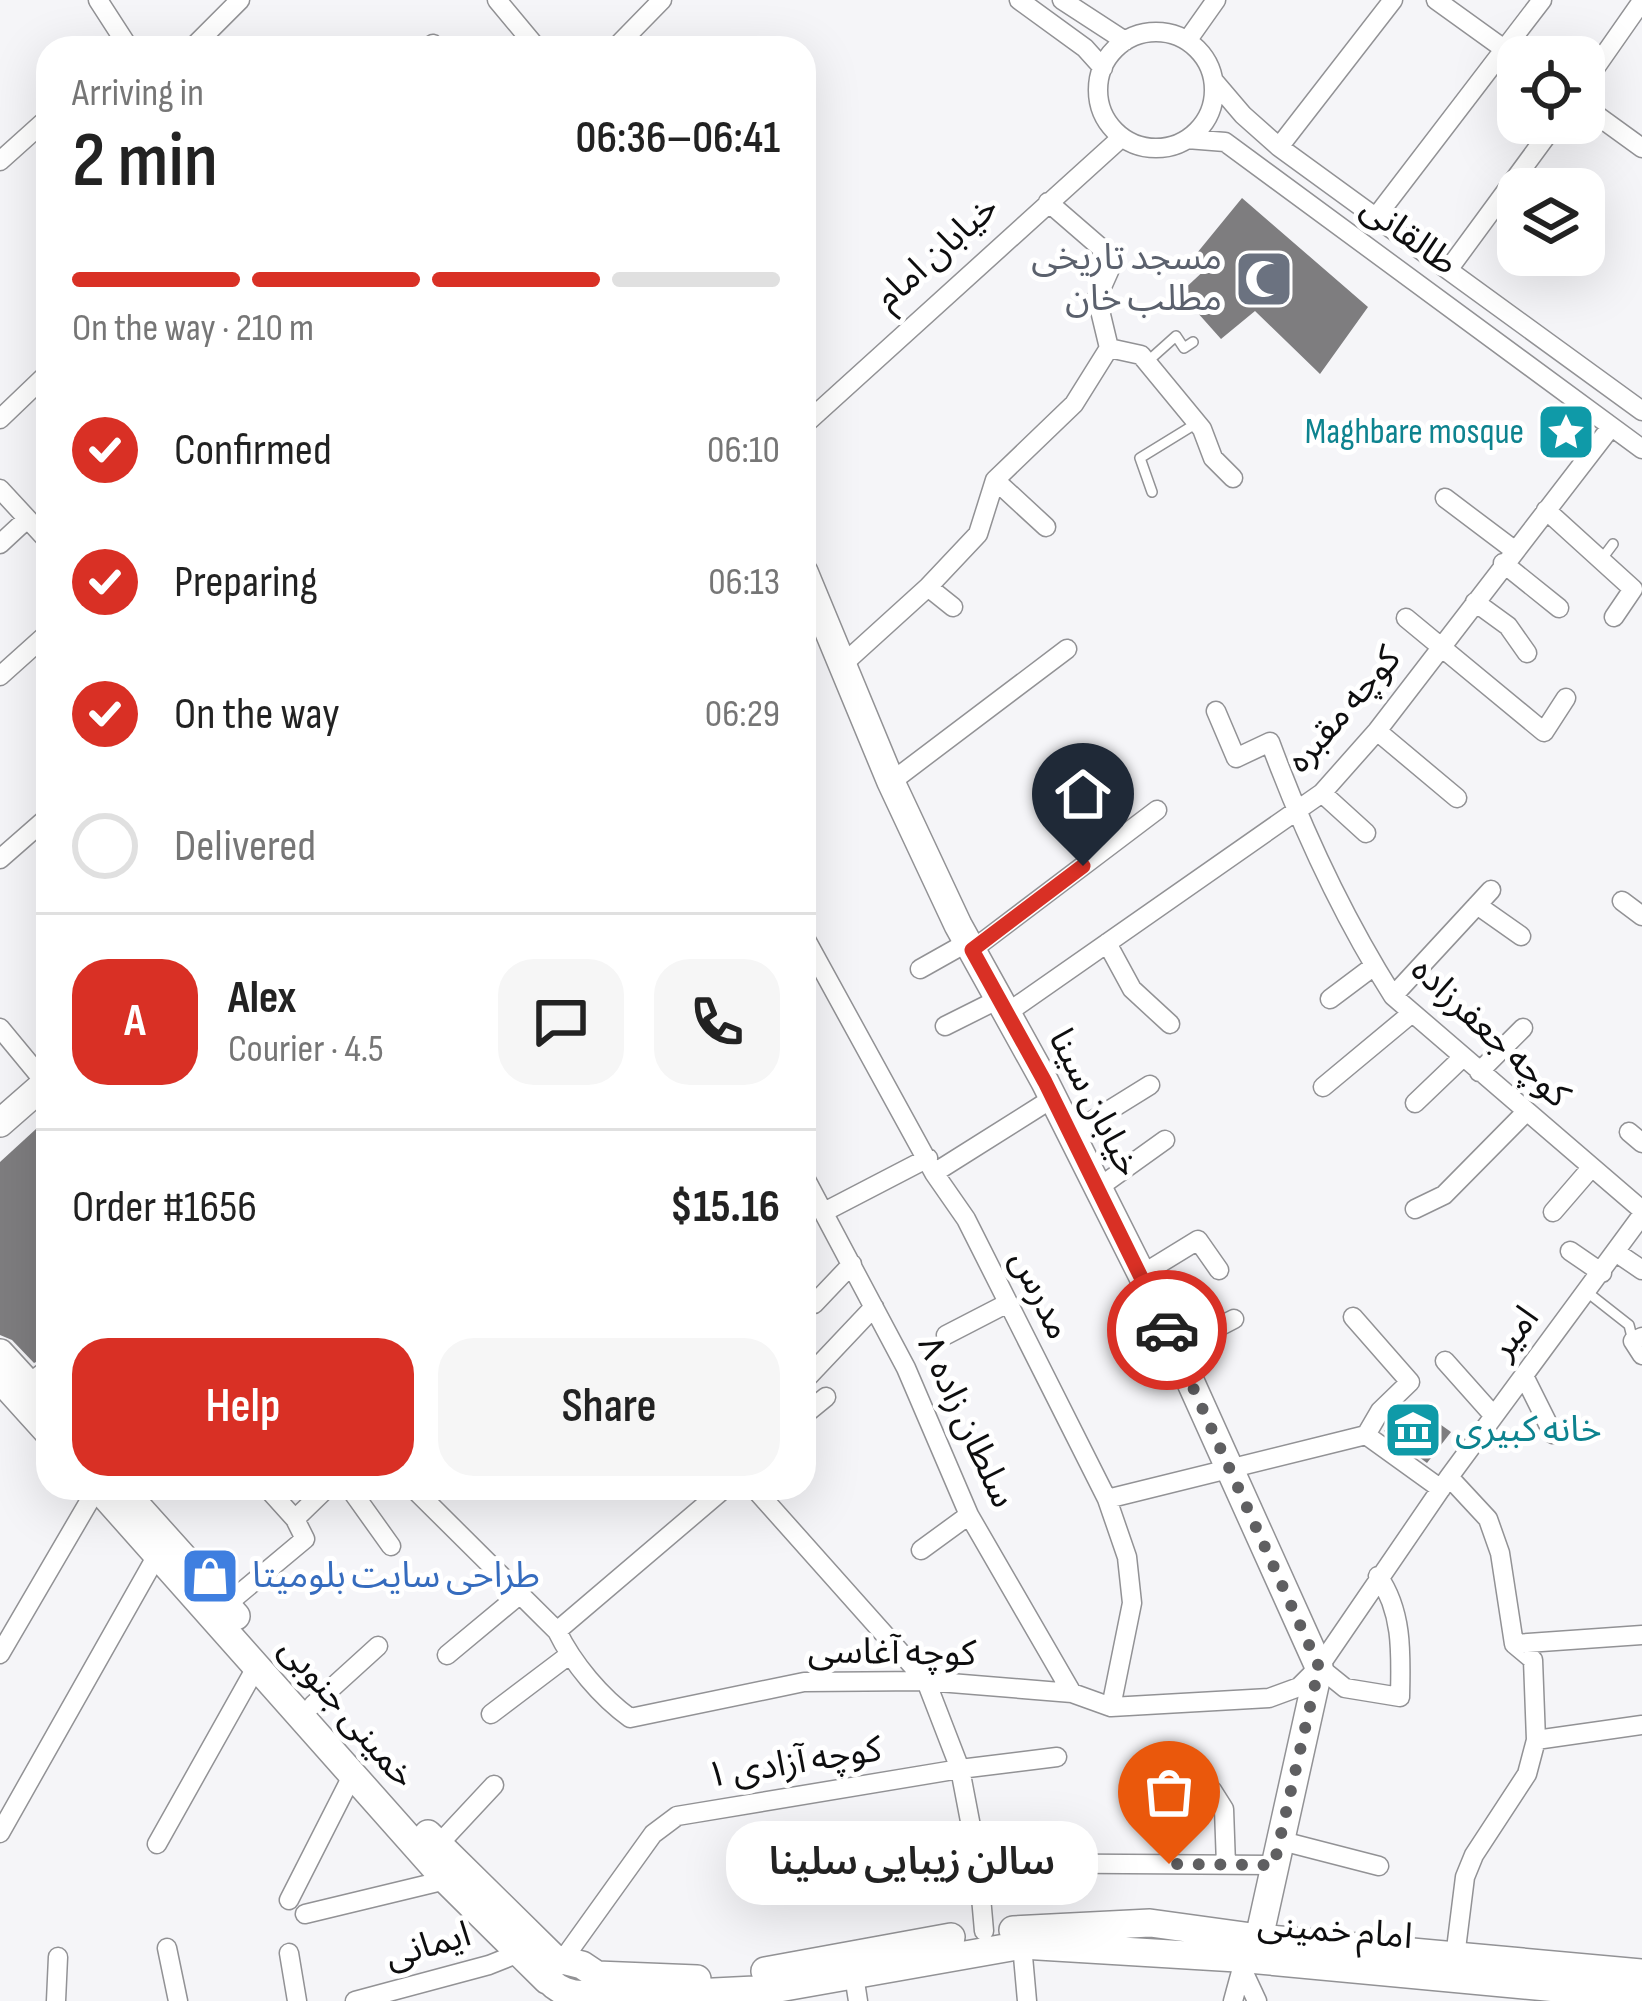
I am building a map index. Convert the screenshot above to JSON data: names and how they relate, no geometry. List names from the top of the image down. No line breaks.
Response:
{"streets":{"main road":["خیابان سینا","خمینی جنوبی","امام خمینی"],"street":["طالقانی","خیابان امام","کوچه مقبره","کوچه جعفرزاده","مدرس","امیر","سلطان زاده ۸","کوچه آغاسی","کوچه آزادی ۱","ایمانی"]},"crossings":[["طالقانی","خیابان امام"],["طالقانی","کوچه مقبره"],["کوچه مقبره","کوچه جعفرزاده"],["کوچه مقبره","خیابان سینا"],["کوچه جعفرزاده","امیر"],["خیابان سینا","امیر"],["خیابان سینا","کوچه آغاسی"],["مدرس","کوچه آغاسی"],["امیر","کوچه آغاسی"],["سلطان زاده ۸","کوچه آغاسی"],["خمینی جنوبی","کوچه آزادی ۱"],["خمینی جنوبی","ایمانی"]],"places":{"mosque":["مسجد تاریخی مطلب خان"],"place":["Maghbare mosque"],"museum":["خانه کبیری"],"shop":["طراحی سایت بلومیتا"],"other":["سالن زیبایی سلینا"]},"page":{"heading":["2 min","Arriving in","06:36–06:41"],"panel":["Alex","Courier · 4.5","Order #1656","$15.16"],"bar":"On the way · 210 m","list":[["Confirmed","06:10"],["Preparing","06:13"],["On the way","06:29"],"Delivered"],"round":"A","buttons":["Help","Share"],"bubble":"سالن زیبایی سلینا"}}
